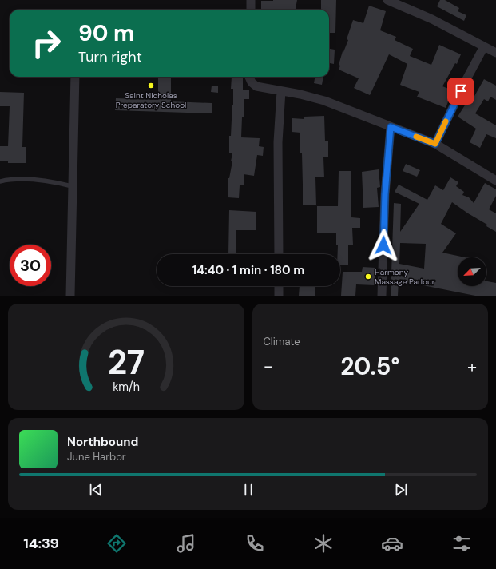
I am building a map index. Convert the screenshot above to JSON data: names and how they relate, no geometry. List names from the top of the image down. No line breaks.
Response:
{"places":["Saint Nicholas Preparatory School","Harmony Massage Parlour"],"north":"bottom left","page":{"turn":["90 m","Turn right"],"limit":"30","trip":"14:40 · 1 min · 180 m","tile":"Climate","heat":["−","20.5°","+"],"song":["Northbound","June Harbor"],"tabs":"14:39","gauge":["27","km/h"]}}
